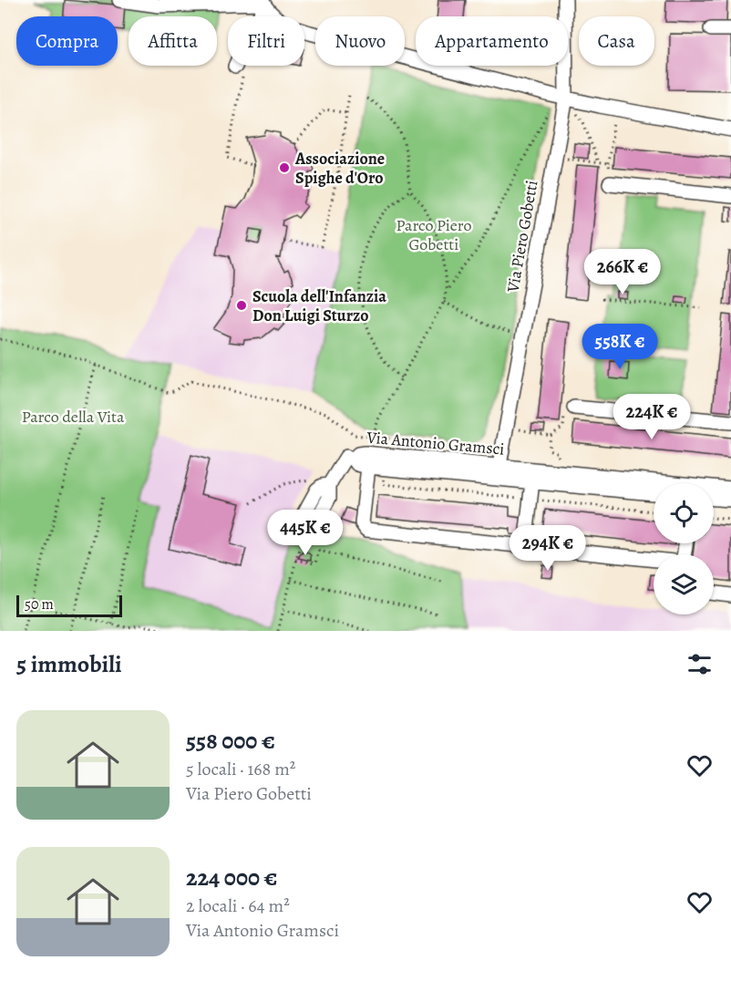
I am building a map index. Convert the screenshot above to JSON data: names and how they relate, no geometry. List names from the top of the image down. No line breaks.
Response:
{"streets":{"street":["Via Piero Gobetti","Via Antonio Gramsci"]},"crossings":[["Via Piero Gobetti","Via Antonio Gramsci"]],"parks":["Parco Piero Gobetti","Parco della Vita"],"places":["Associazione Spighe d'Oro","Scuola dell'Infanzia Don Luigi Sturzo"],"scale_bar":"50 m","page":{"chip":["Compra","Affitta","Filtri","Nuovo","Appartamento","Casa"],"price":["266K €","558K €","224K €","445K €","294K €"],"scale":"50 m","heading":"5 immobili","list":[{"name":"558 000 €","note":"5 locali · 168 m² · Via Piero Gobetti"},{"name":"224 000 €","note":"2 locali · 64 m² · Via Antonio Gramsci"}]}}
